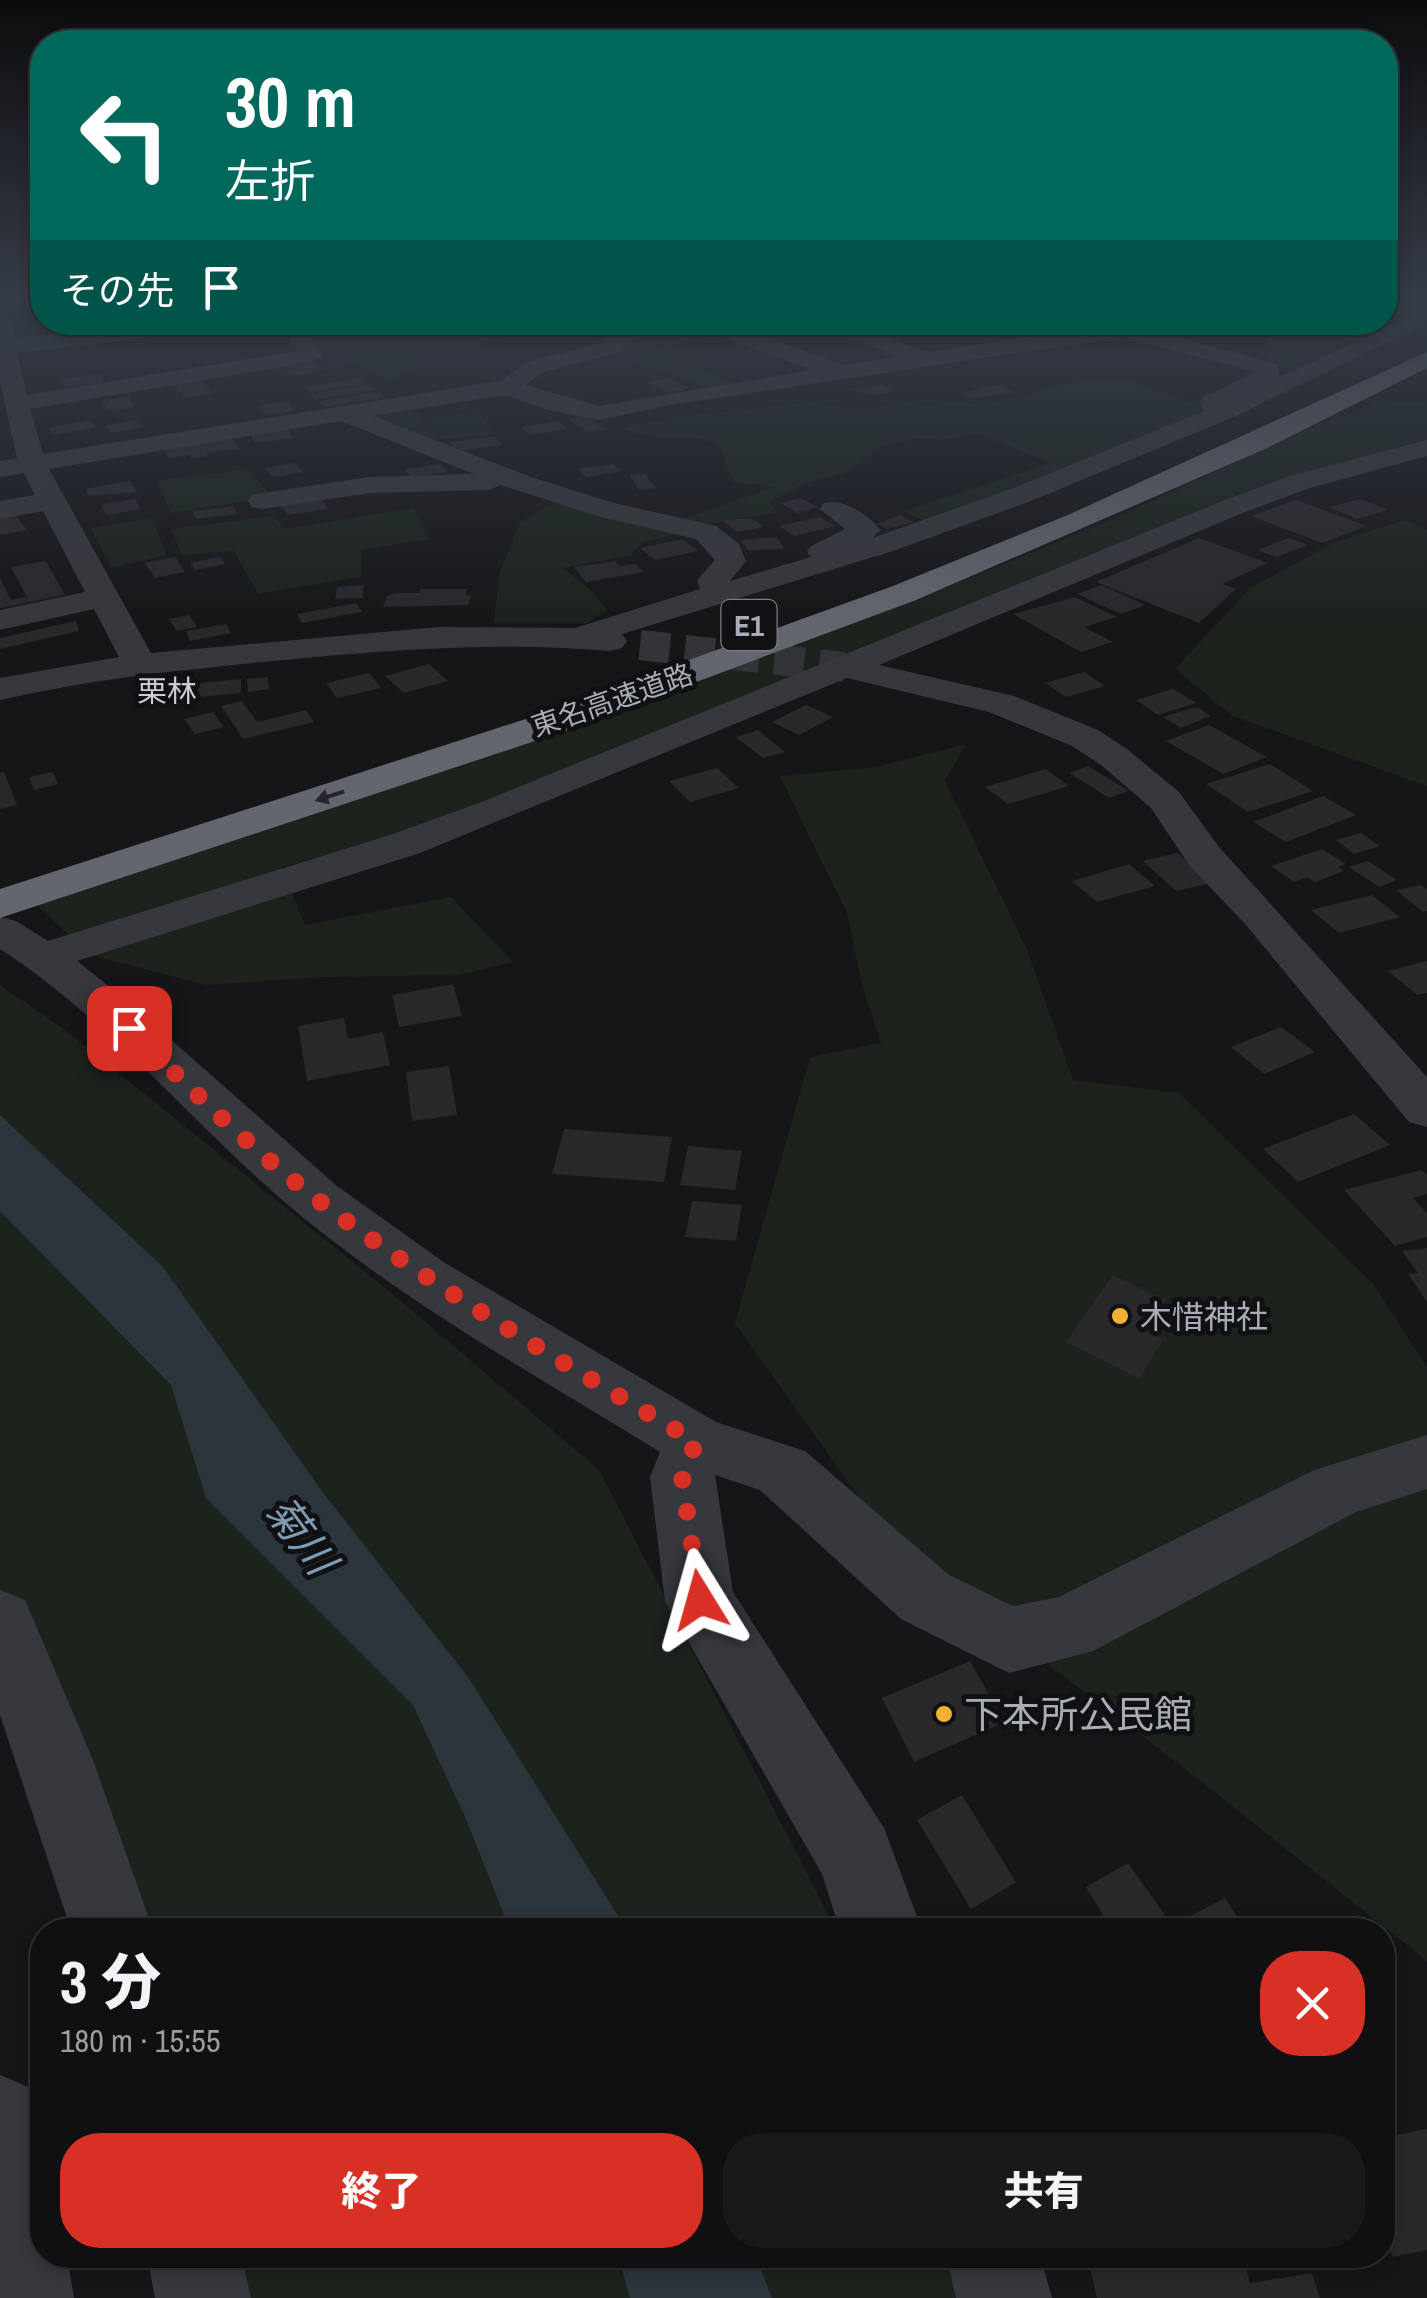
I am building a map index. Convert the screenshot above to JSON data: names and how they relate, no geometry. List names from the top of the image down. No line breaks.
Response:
{"streets":{"highway":["E1","東名高速道路"]},"districts":["栗林"],"water":["菊川"],"places":["木惜神社","下本所公民館"],"page":{"turn":["30 m","左折"],"then":"その先","heading":["3 分","180 m · 15:55"],"buttons":["終了","共有"]}}
